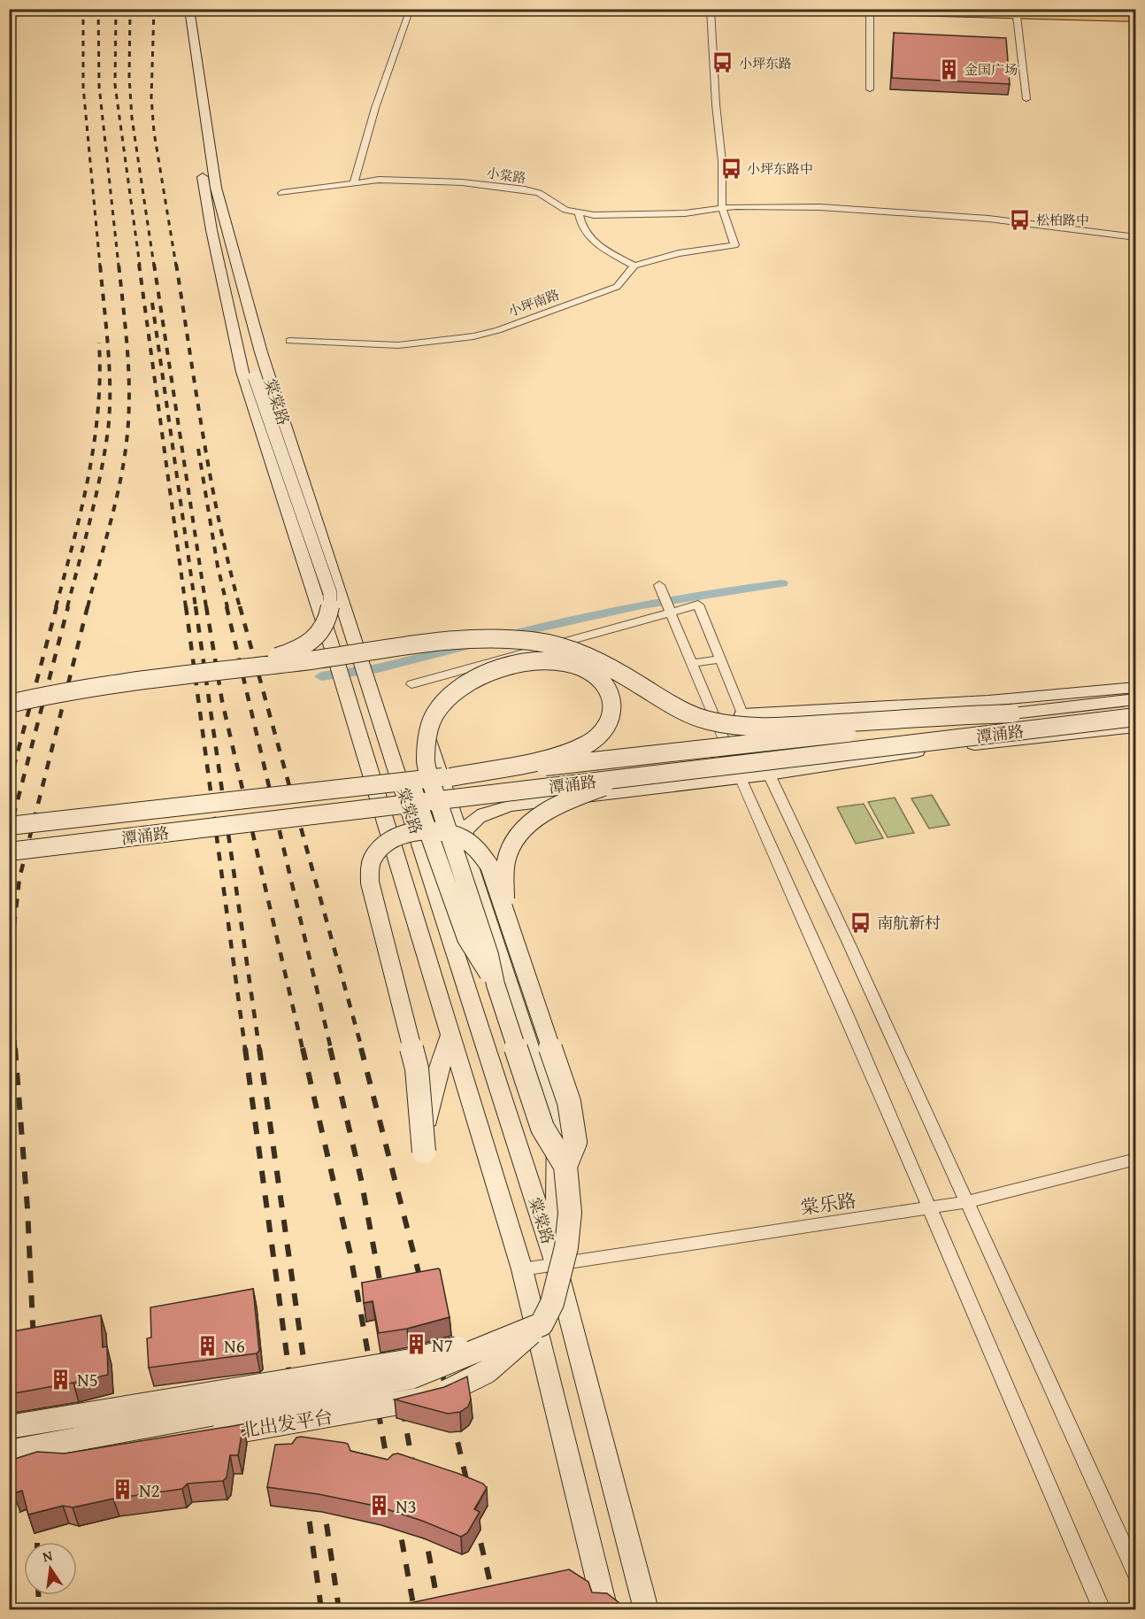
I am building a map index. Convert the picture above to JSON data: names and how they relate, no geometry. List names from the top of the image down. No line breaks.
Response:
{"streets":{"street":["小棠路","小坪南路","棠棠路","潭涌路","棠乐路","北出发平台"]},"crossings":[["棠棠路","棠乐路"]],"places":{"bus stop":["小坪东路","小坪东路中","松柏路中","南航新村"],"building":["金国广场","N7","N6","N5","N2","N3"]},"north":"top"}
